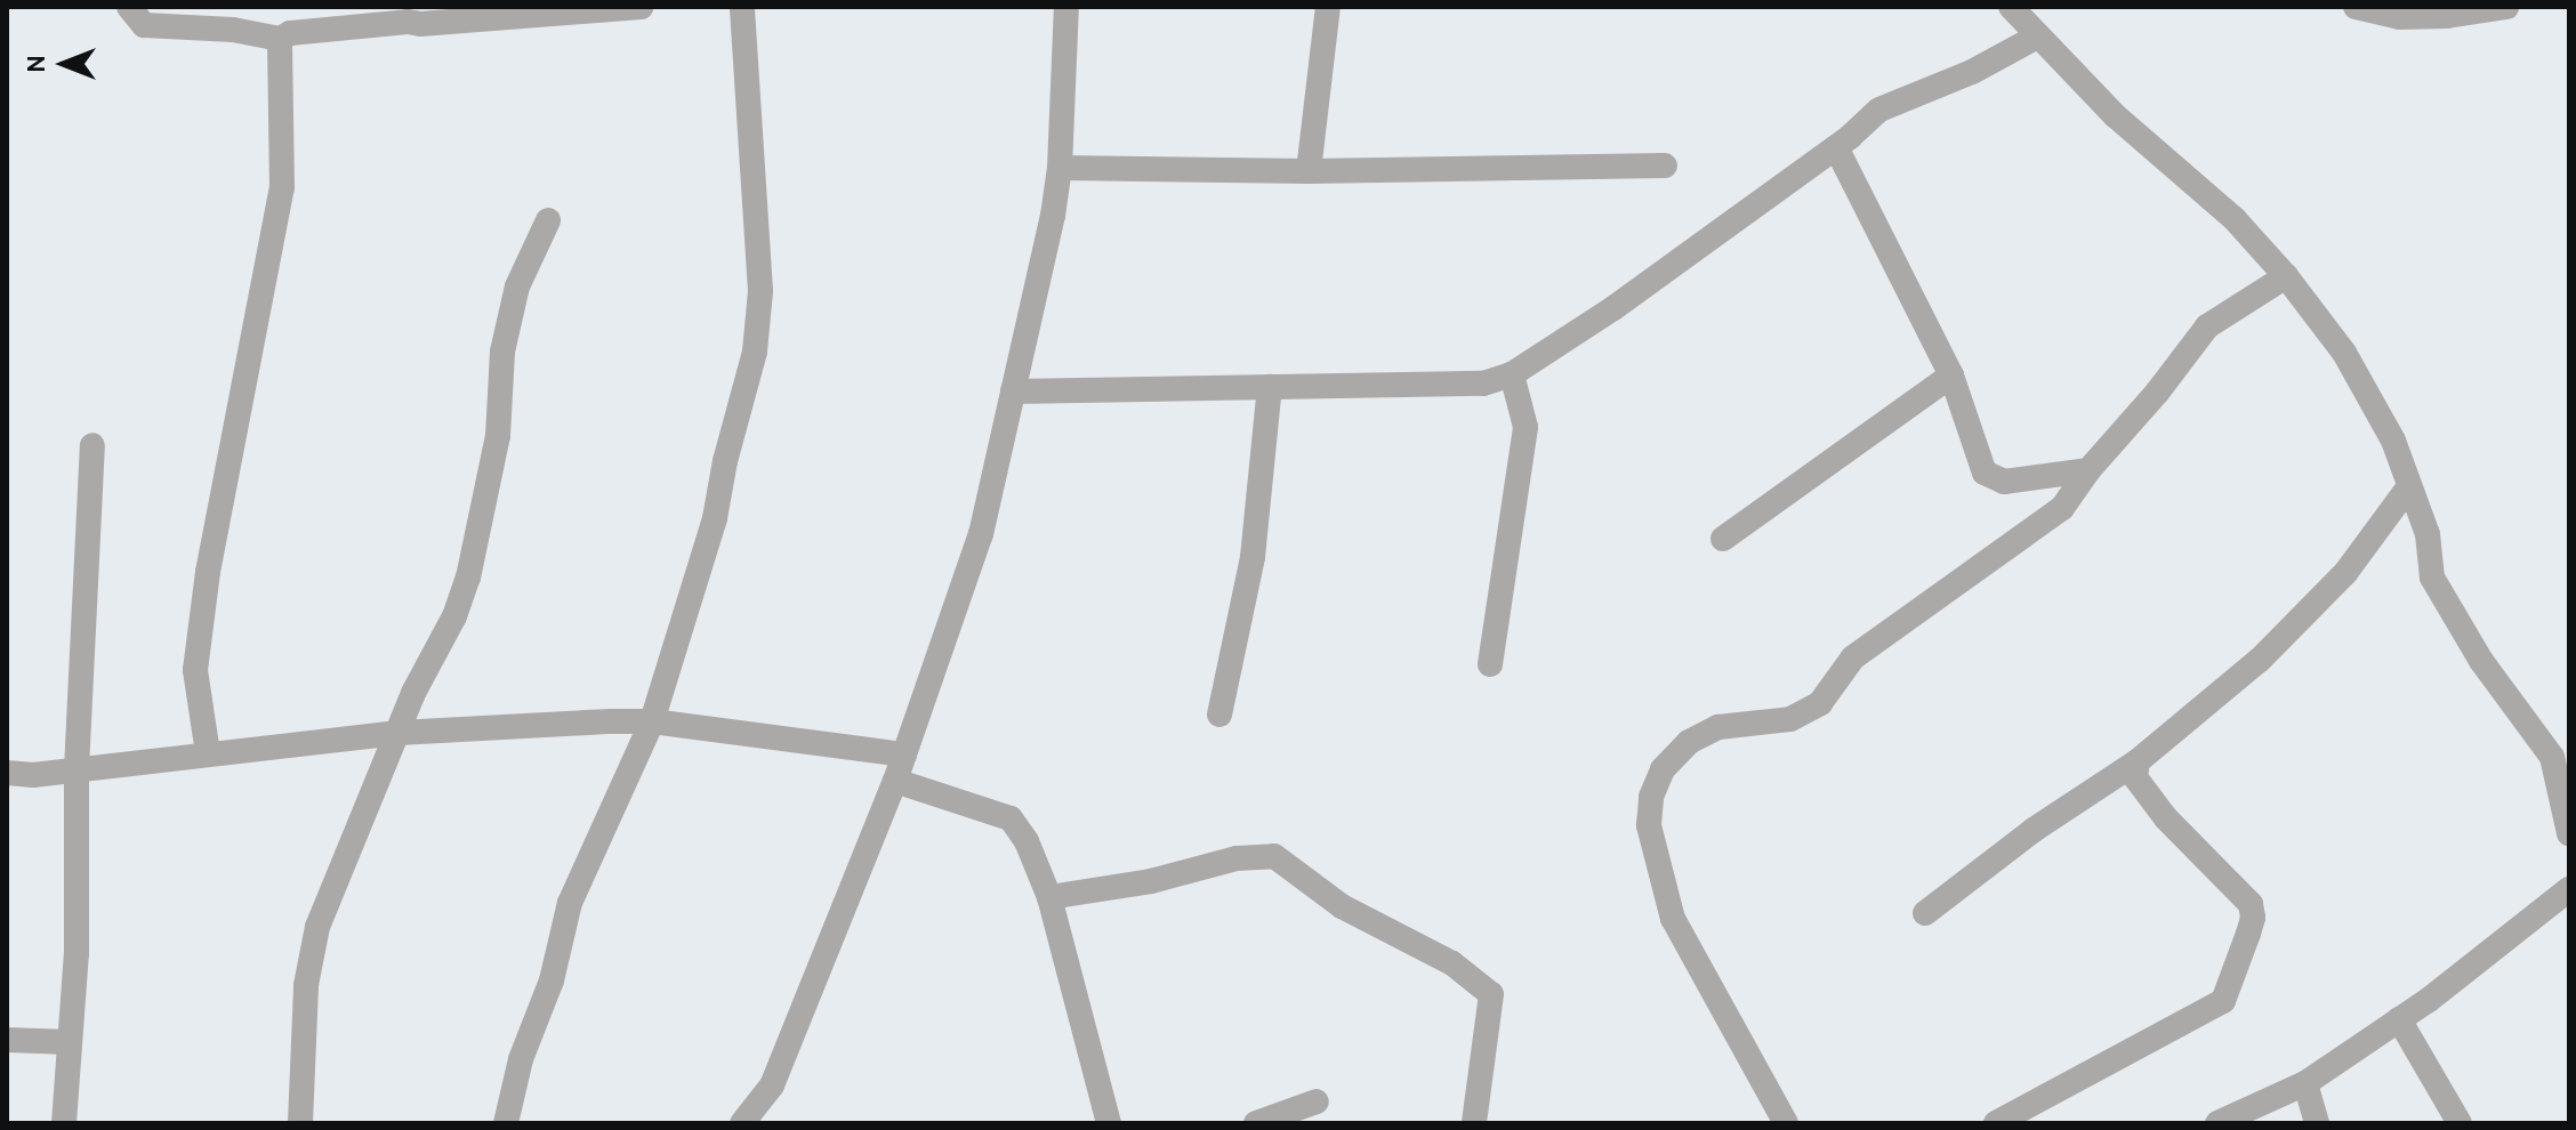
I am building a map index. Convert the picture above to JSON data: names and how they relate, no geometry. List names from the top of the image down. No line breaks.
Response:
{"north":"left"}
